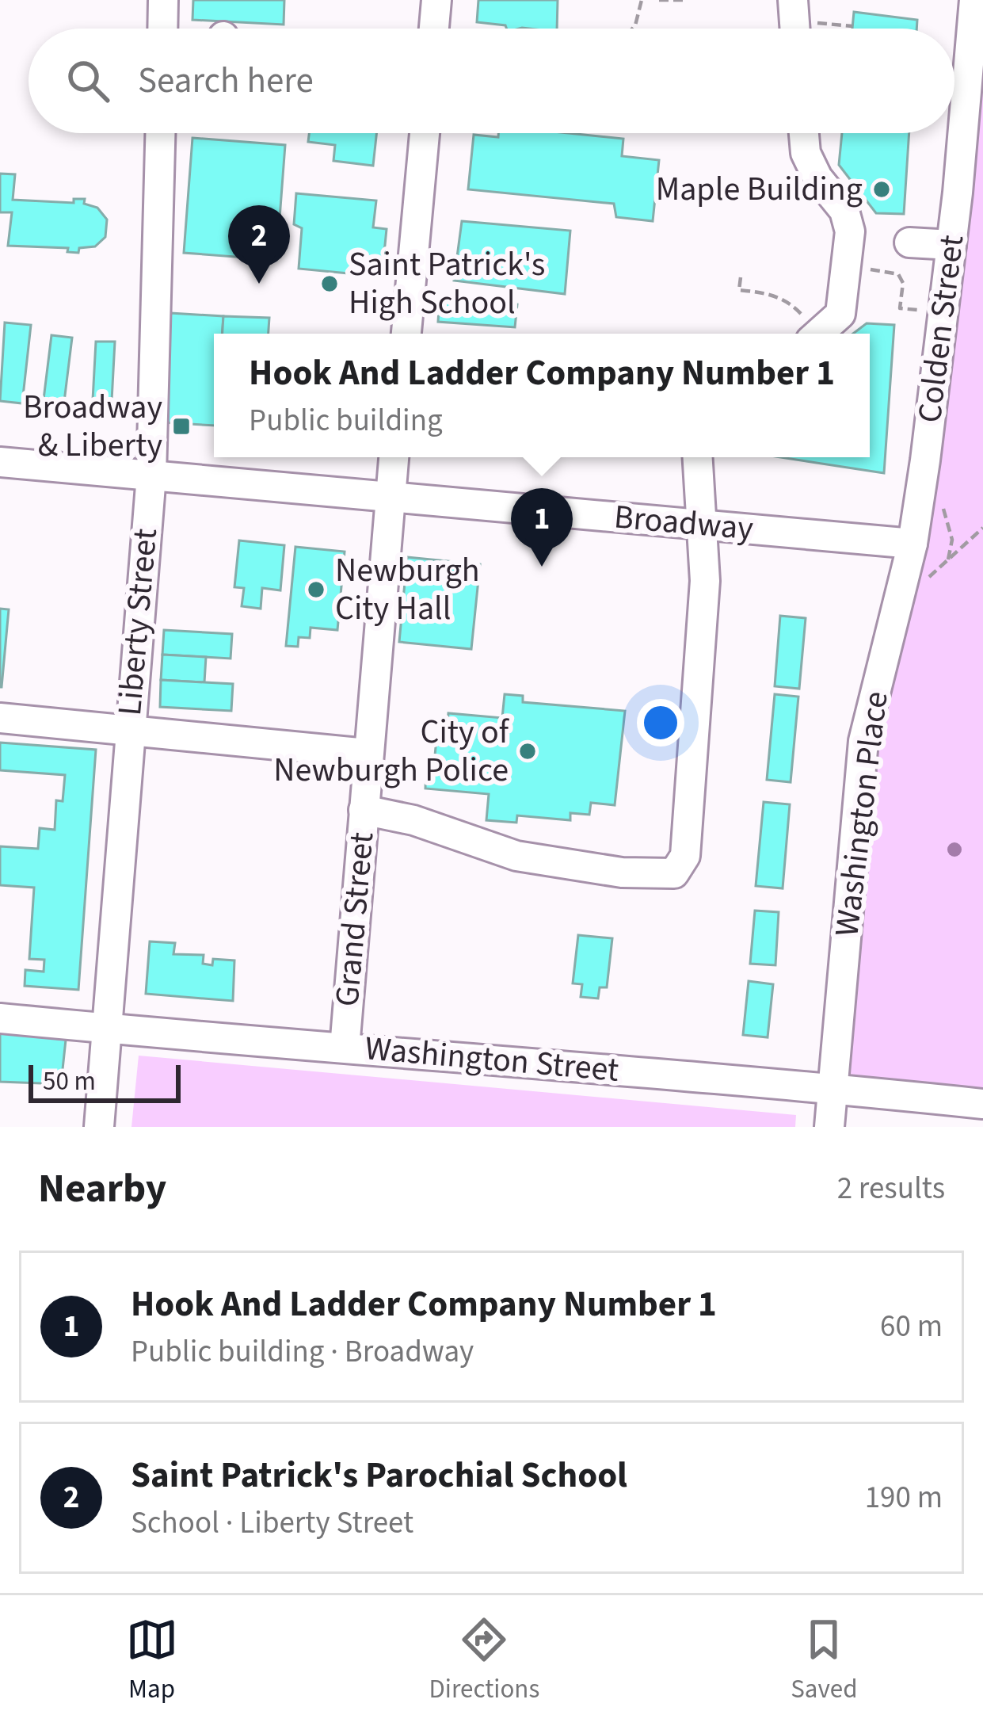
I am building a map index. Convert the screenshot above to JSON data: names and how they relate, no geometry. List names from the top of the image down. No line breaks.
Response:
{"streets":{"street":["Сolden Street","Broadway","Liberty Street","Washington Place","Grand Street","Washington Street"]},"crossings":[["Сolden Street","Broadway"],["Сolden Street","Washington Place"],["Broadway","Liberty Street"],["Broadway","Washington Place"],["Broadway","Grand Street"],["Liberty Street","Washington Street"],["Washington Place","Washington Street"],["Grand Street","Washington Street"]],"places":{"other":["Maple Building","Saint Patrick's High School","Newburgh City Hall","City of Newburgh Police"],"transit":["Broadway & Liberty"]},"scale_bar":"50 m","page":{"search":"Search here","pins":["2","1"],"popup":["Hook And Ladder Company Number 1","Public building"],"scale":"50 m","heading":["Nearby","2 results"],"list":[{"mark":"1","name":"Hook And Ladder Company Number 1","note":"Public building · Broadway","value":"60 m"},{"mark":"2","name":"Saint Patrick's Parochial School","note":"School · Liberty Street","value":"190 m"}],"nav":["Map","Directions","Saved"]}}
